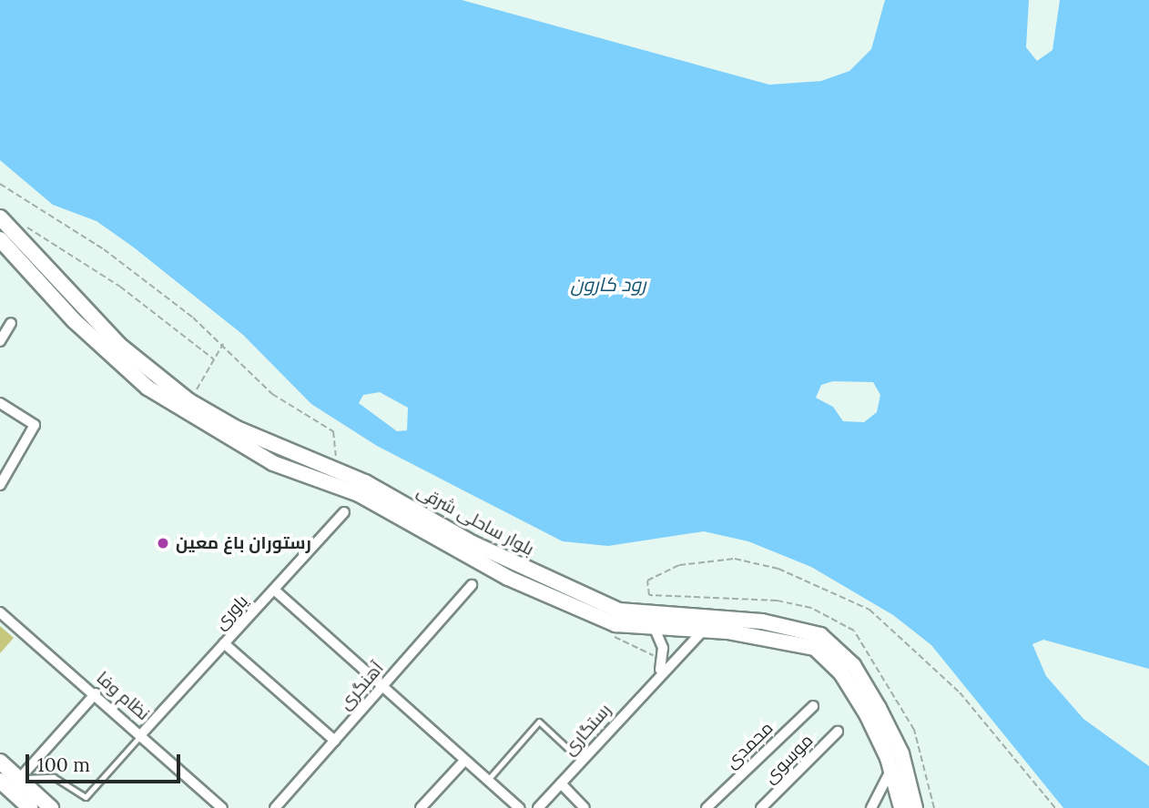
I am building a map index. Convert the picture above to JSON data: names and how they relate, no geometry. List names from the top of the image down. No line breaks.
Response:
{"streets":{"main road":["بلوار ساحلی شرقی"],"street":["یاوری","آهنگری","نظام وفا","رستگاری","محمدی","موسوی"]},"crossings":[["بلوار ساحلی شرقی","رستگاری"],["یاوری","نظام وفا"]],"water":["رود کارون"],"places":["رستوران باغ معین"],"scale_bar":"100 m"}
